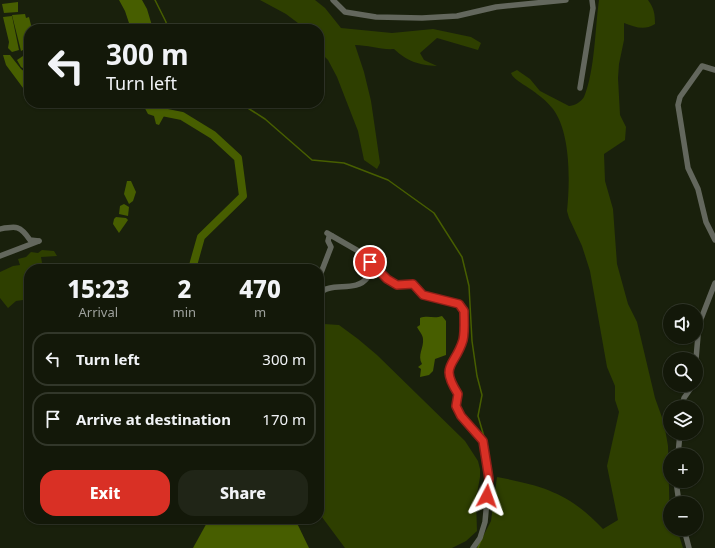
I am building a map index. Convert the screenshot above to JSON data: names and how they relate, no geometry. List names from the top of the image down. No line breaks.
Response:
{"page":{"turn":["300 m","Turn left"],"eta":["15:23","Arrival","2","min","470","m"],"map_buttons":["+","−"],"list":[{"name":"Turn left","value":"300 m"},{"name":"Arrive at destination","value":"170 m"}],"buttons":["Exit","Share"]}}
